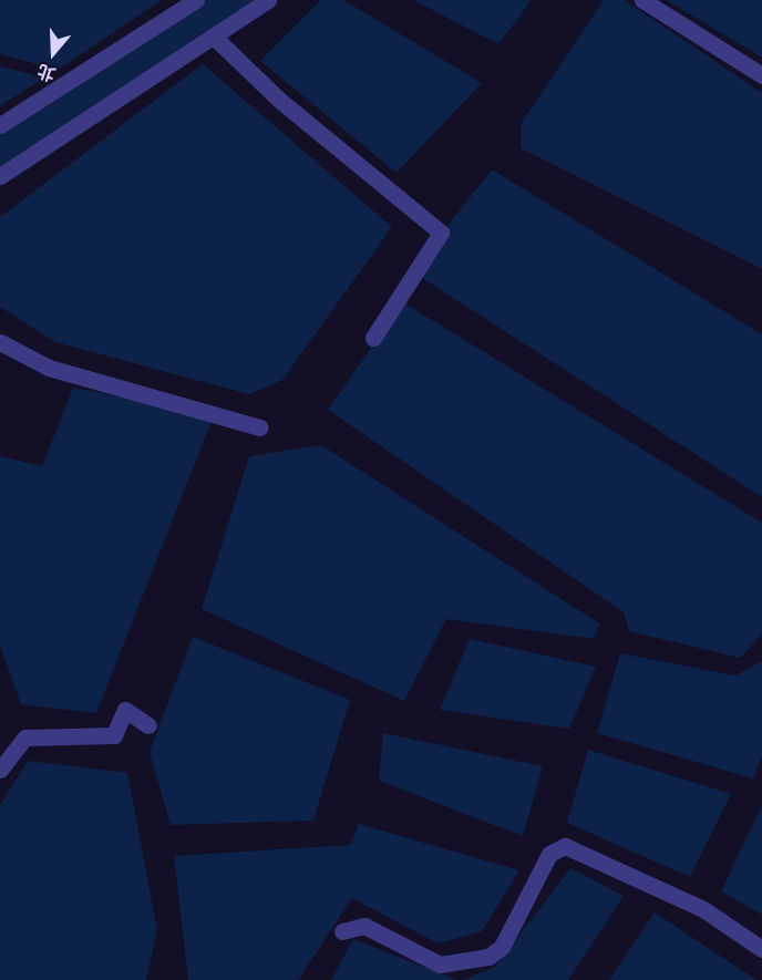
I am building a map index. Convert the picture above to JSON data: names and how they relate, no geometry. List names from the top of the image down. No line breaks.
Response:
{"north":"bottom"}
